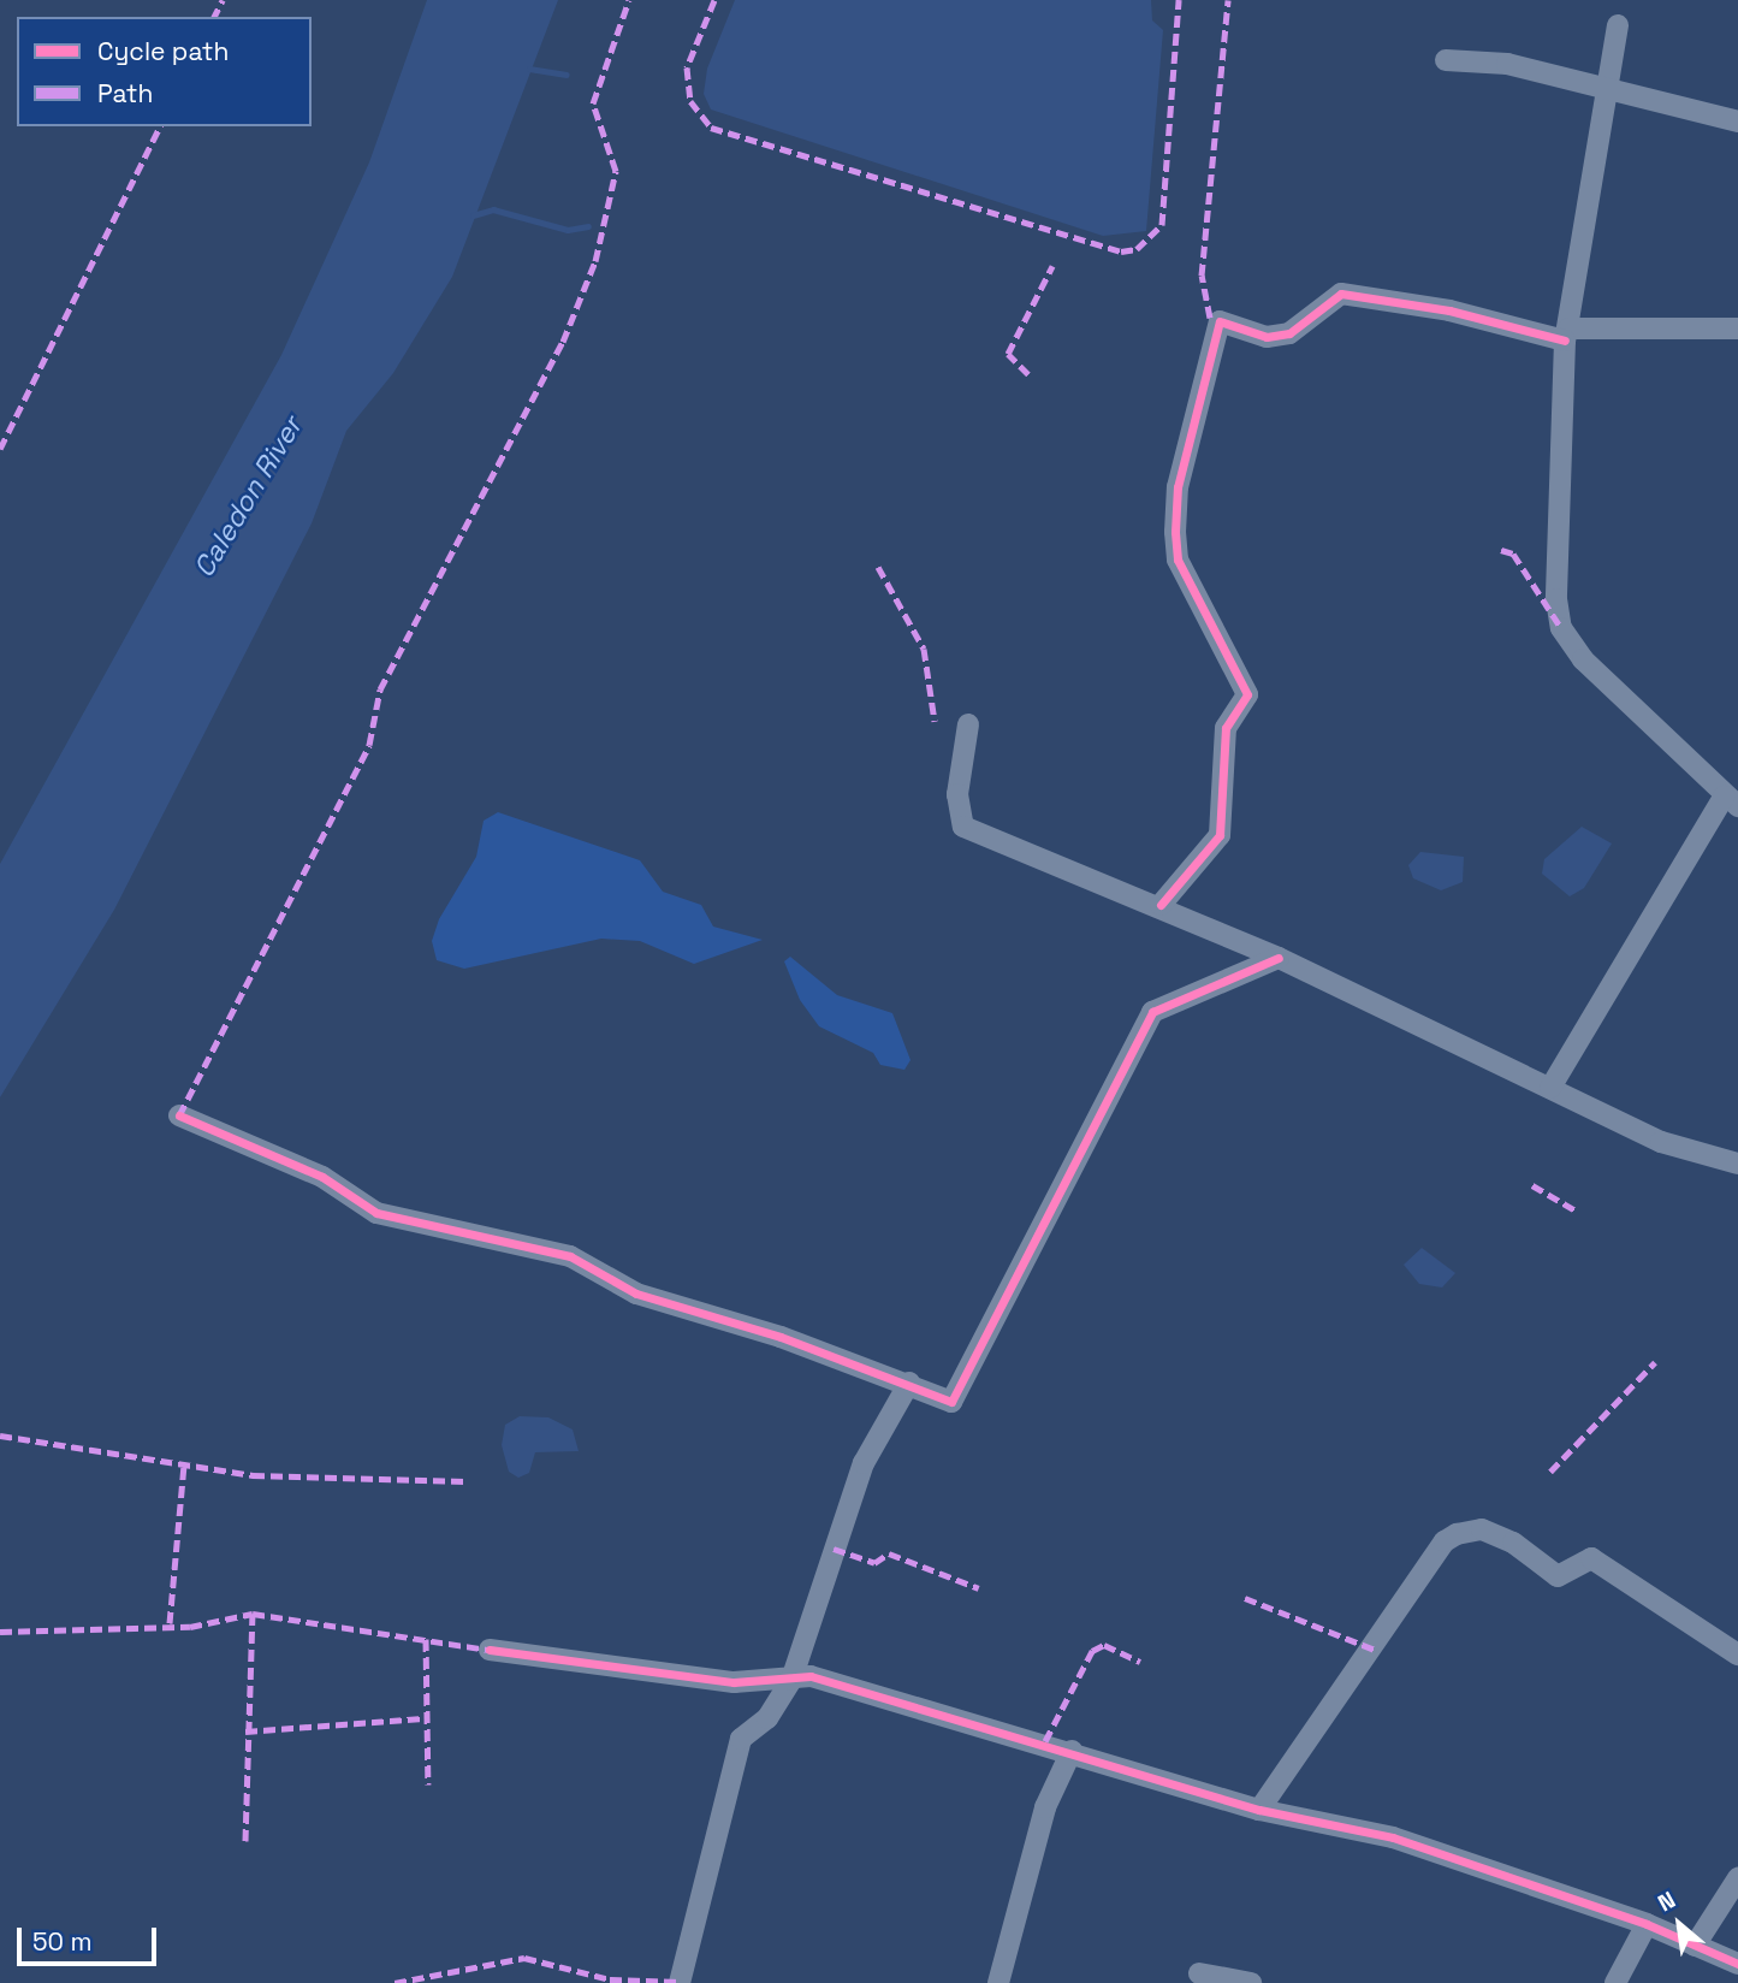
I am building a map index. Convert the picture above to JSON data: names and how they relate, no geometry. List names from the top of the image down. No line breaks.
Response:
{"water":["Caledon River"],"legend":["Cycle path","Path"],"scale_bar":"50 m","north":"top left"}
